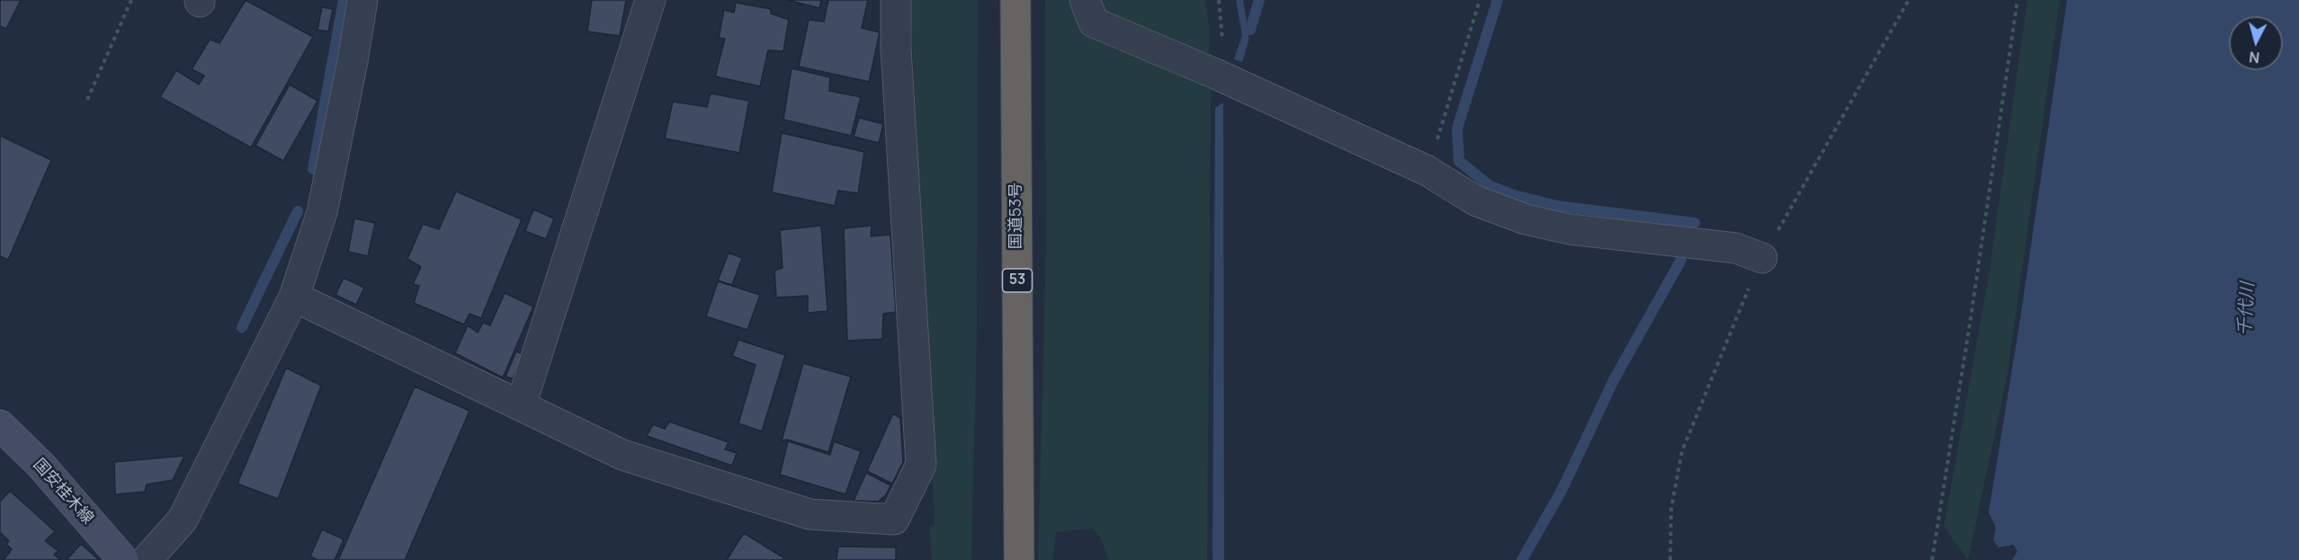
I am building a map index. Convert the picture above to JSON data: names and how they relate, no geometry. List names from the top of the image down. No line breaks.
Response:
{"streets":{"highway":["国道53号","53"],"main road":["国安桂木線"]},"water":["千代川"],"north":"bottom"}
